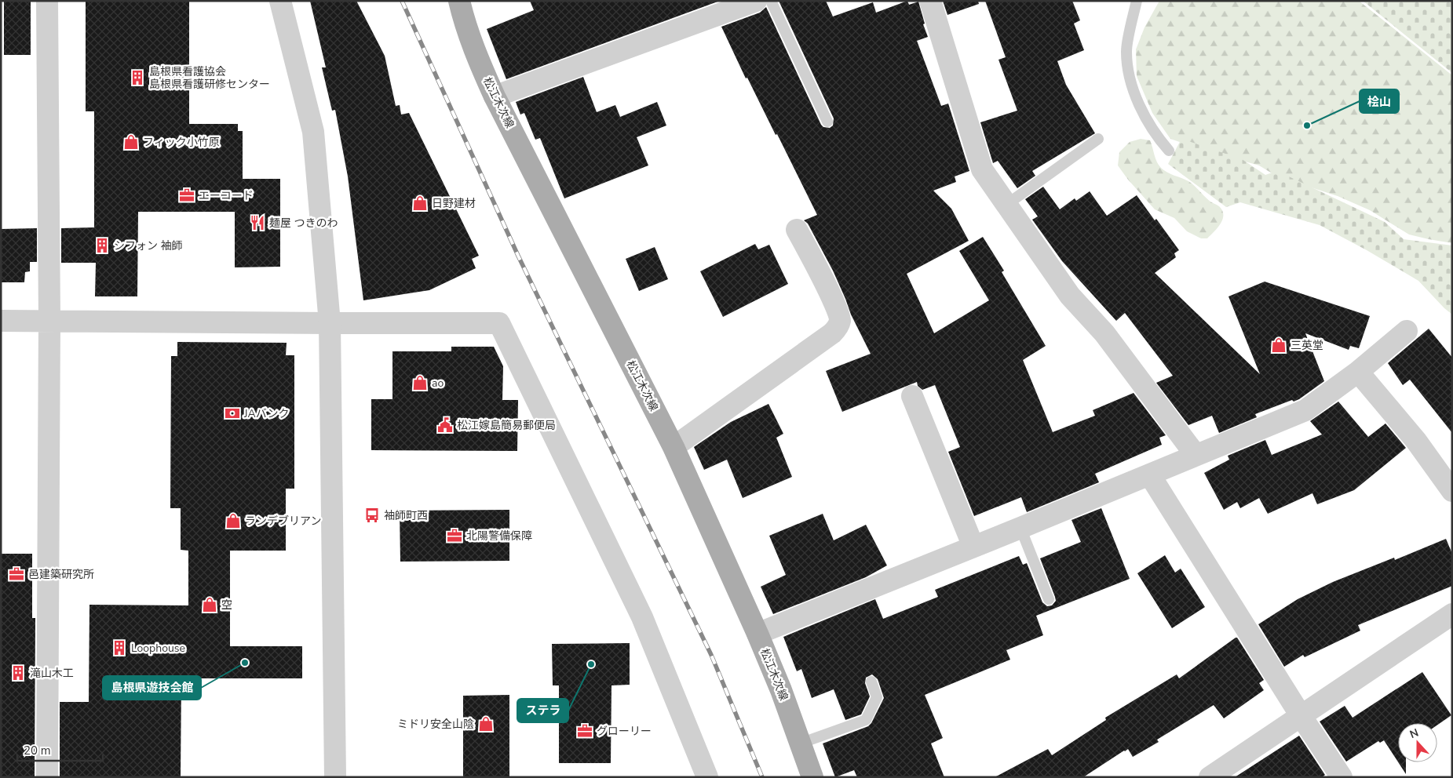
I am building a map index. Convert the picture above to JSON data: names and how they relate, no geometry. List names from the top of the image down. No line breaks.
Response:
{"streets":{"main road":["松江木次線"]},"places":{"building":["島根県看護協会 島根県看護研修センター","シフォン 袖師","Loophouse","滝山木工"],"other":["桧山","島根県遊技会館","ステラ"],"shop":["フィック小竹原","日野建材","三英堂","ao","ランデブリアン","空","ミドリ安全山陰"],"office":["エーコード","北陽警備保障","邑建築研究所","グローリー"],"restaurant":["麺屋 つきのわ"],"bank":["JAバンク"],"public building":["松江嫁島簡易郵便局"],"bus stop":["袖師町西"]},"scale_bar":"20 m","north":"top"}
